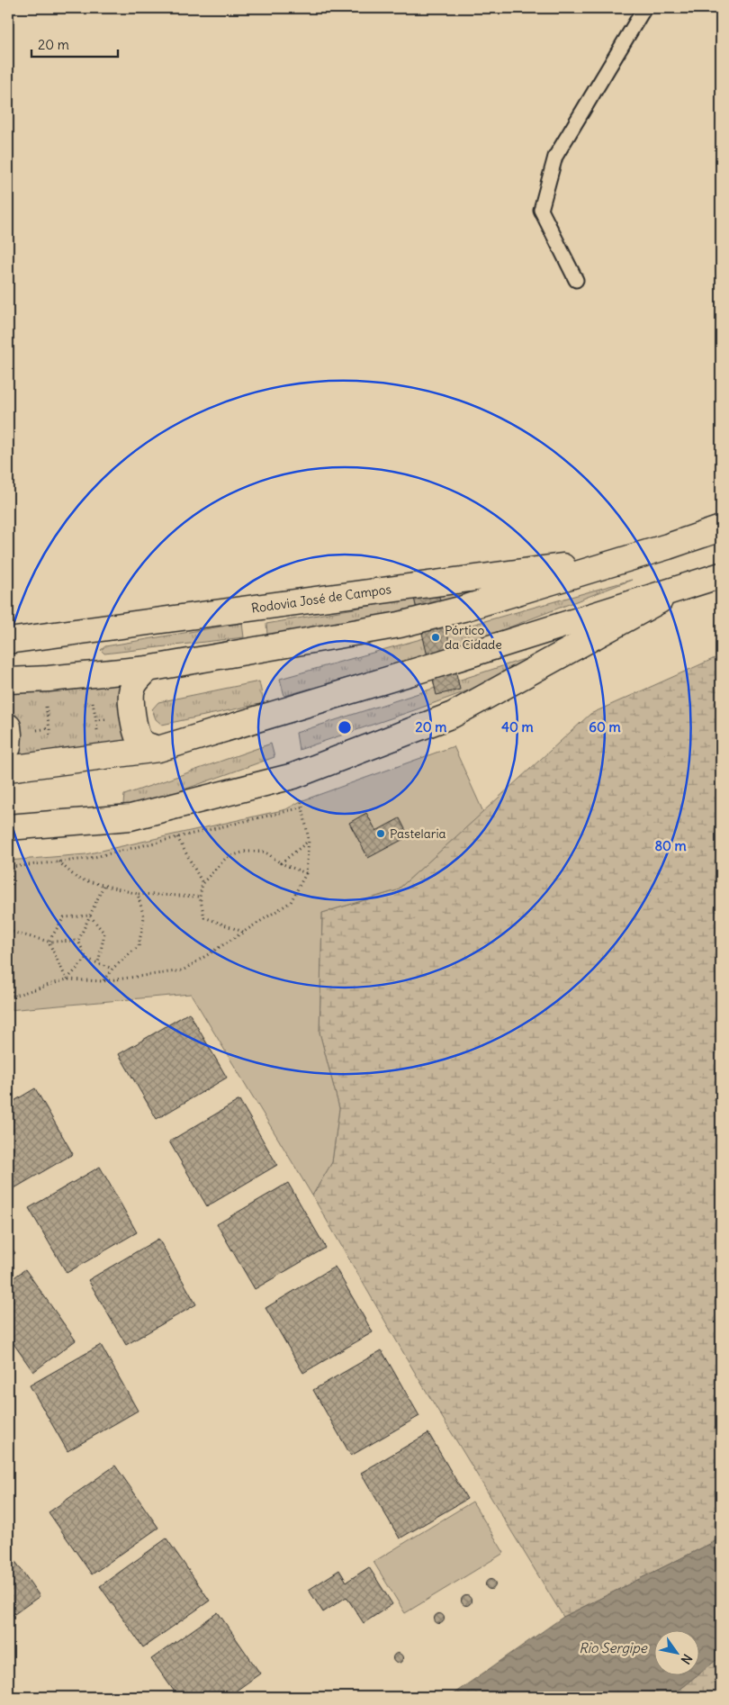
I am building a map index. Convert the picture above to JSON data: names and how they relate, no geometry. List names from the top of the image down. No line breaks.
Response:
{"streets":{"main road":["Rodovia José de Campos"]},"water":["Rio Sergipe"],"places":["Pórtico da Cidade","Pastelaria"],"scale_bar":"20 m","north":"bottom right","rings":["20 m","40 m","60 m","80 m"]}
